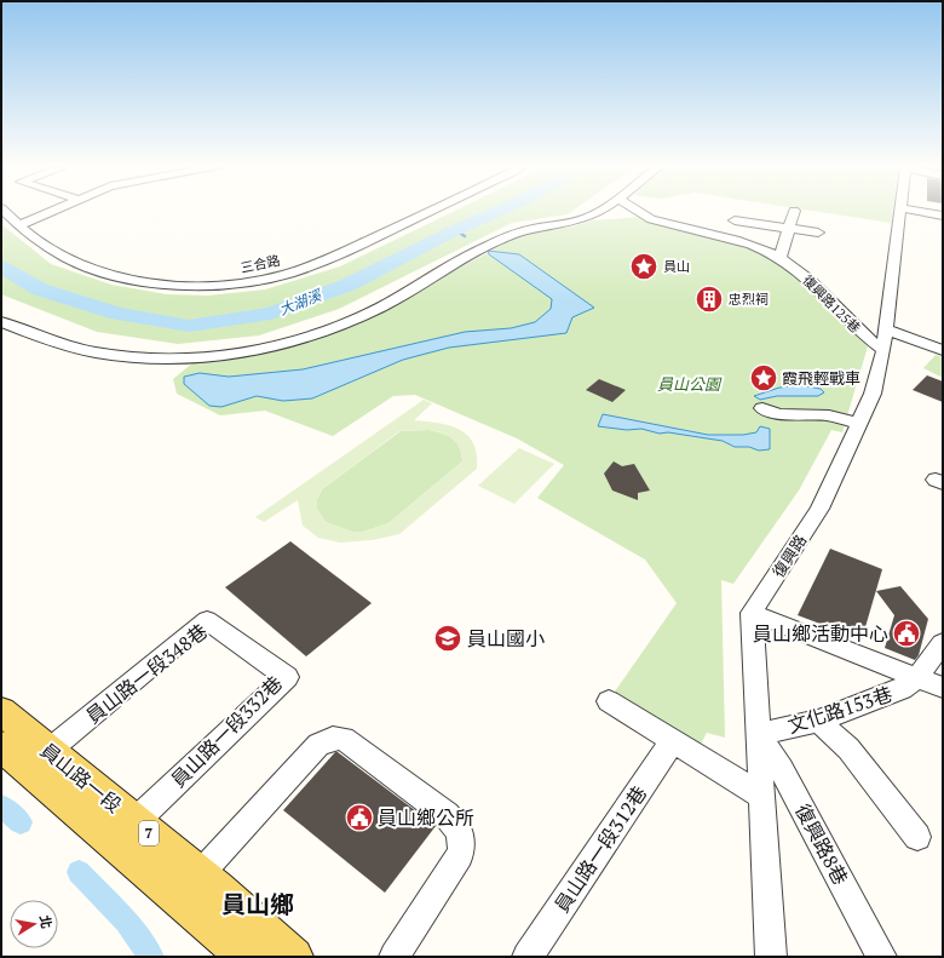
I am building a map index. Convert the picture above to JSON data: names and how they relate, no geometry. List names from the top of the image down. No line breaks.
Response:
{"streets":{"main road":["員山路一段","7"],"street":["三合路","復興路125巷","復興路","員山路一段348巷","文化路153巷","員山路一段332巷","復興路8巷","員山路一段312巷"]},"crossings":[["復興路125巷","復興路"],["員山路一段348巷","員山路一段332巷"],["員山路一段348巷","員山路一段"],["文化路153巷","復興路8巷"],["員山路一段332巷","員山路一段"]],"districts":["員山鄉"],"water":["大湖溪"],"parks":["員山公園"],"places":{"place":["員山","霞飛輕戰車"],"building":["忠烈祠"],"public building":["員山鄉活動中心","員山鄉公所"],"school or university":["員山國小"]},"north":"right"}
